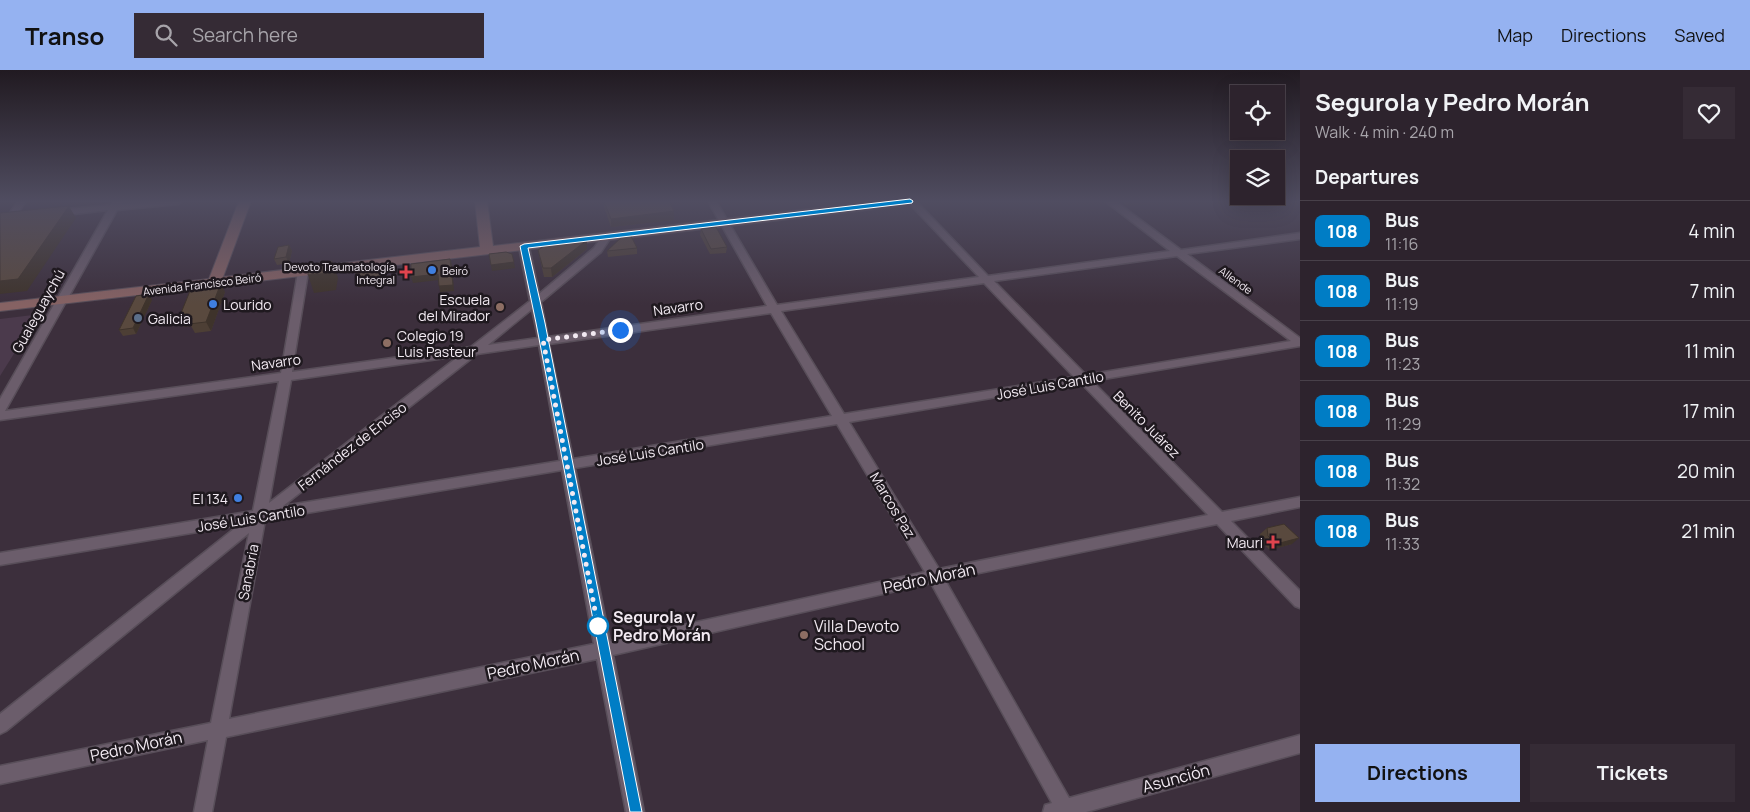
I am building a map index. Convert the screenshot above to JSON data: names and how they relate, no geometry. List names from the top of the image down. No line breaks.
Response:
{"streets":{"main road":["Avenida Francisco Beiró"],"street":["Allende","Navarro","Gualeguaychú","José Luis Cantilo","Benito Juárez","Fernández de Enciso","Marcos Paz","Sanabria","Pedro Morán","Asunción"]},"crossings":[["Allende","Navarro"],["Allende","José Luis Cantilo"],["Avenida Francisco Beiró","Gualeguaychú"],["Avenida Francisco Beiró","Fernández de Enciso"],["Avenida Francisco Beiró","Sanabria"],["Navarro","Benito Juárez"],["Navarro","Fernández de Enciso"],["Navarro","Marcos Paz"],["Navarro","Sanabria"],["José Luis Cantilo","Benito Juárez"],["José Luis Cantilo","Fernández de Enciso"],["José Luis Cantilo","Marcos Paz"],["José Luis Cantilo","Sanabria"],["Benito Juárez","Pedro Morán"],["Fernández de Enciso","Sanabria"],["Marcos Paz","Pedro Morán"],["Marcos Paz","Asunción"],["Sanabria","Pedro Morán"]],"places":{"other":["Beiró","Lourido","Escuela del Mirador","Galicia","Colegio 19 Luis Pasteur","El 134","Segurola y Pedro Morán","Villa Devoto School"],"health":["Devoto Traumatología Integral","Mauri"]},"lines":["bus line 108"],"page":{"header":"Transo","search":"Search here","nav":["Map","Directions","Saved"],"heading":[["Segurola y Pedro Morán","Walk · 4 min · 240 m"],"Departures"],"list":[{"mark":"108","name":"Bus","note":"11:16","value":"4 min"},{"mark":"108","name":"Bus","note":"11:19","value":"7 min"},{"mark":"108","name":"Bus","note":"11:23","value":"11 min"},{"mark":"108","name":"Bus","note":"11:29","value":"17 min"},{"mark":"108","name":"Bus","note":"11:32","value":"20 min"},{"mark":"108","name":"Bus","note":"11:33","value":"21 min"}],"buttons":["Directions","Tickets"]}}
